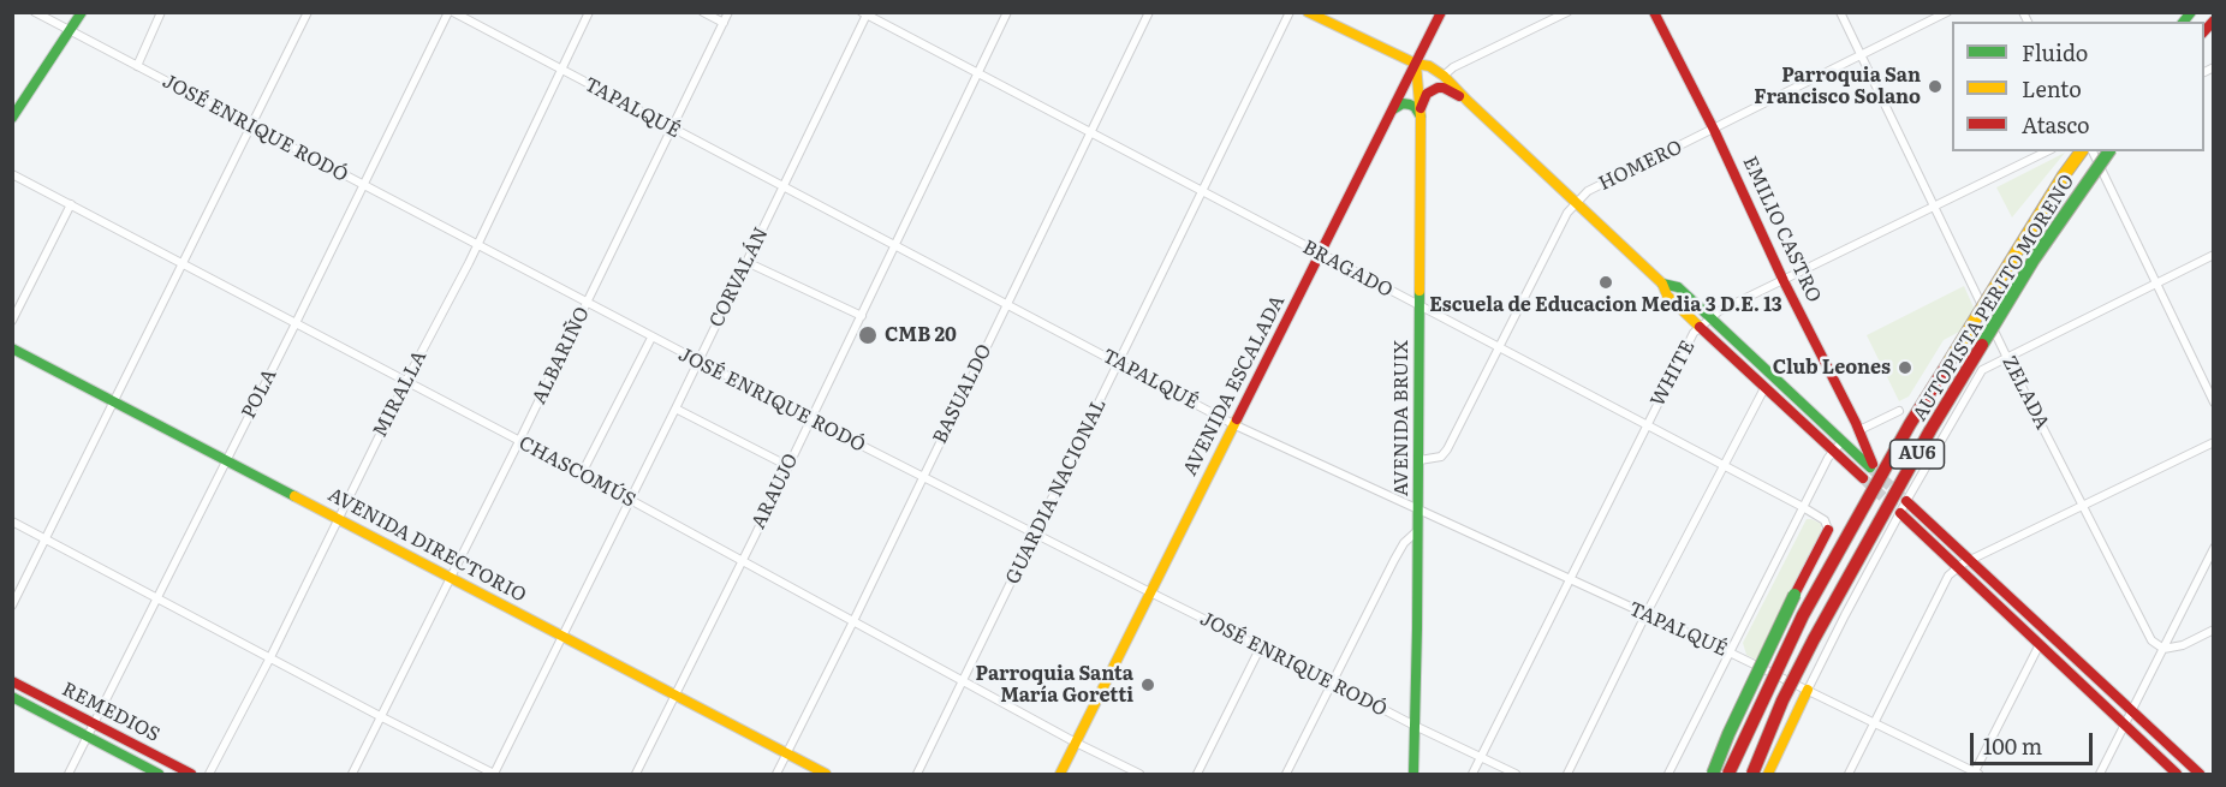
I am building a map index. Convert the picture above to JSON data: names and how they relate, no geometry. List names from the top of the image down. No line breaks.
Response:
{"streets":{"main road":["EMILIO CASTRO","AUTOPISTA PERITO MORENO","AVENIDA ESCALADA","AVENIDA BRUIX","AU6","AVENIDA DIRECTORIO","REMEDIOS"],"street":["TAPALQUÉ","JOSÉ ENRIQUE RODÓ","HOMERO","BRAGADO","CORVALÁN","ALBARIÑO","WHITE","ZELADA","POLA","MIRALLA","BASUALDO","CHASCOMÚS","ARAUJO","GUARDIA NACIONAL"]},"crossings":[["TAPALQUÉ","CORVALÁN"],["TAPALQUÉ","ALBARIÑO"],["TAPALQUÉ","WHITE"],["TAPALQUÉ","AVENIDA ESCALADA"],["TAPALQUÉ","POLA"],["TAPALQUÉ","MIRALLA"],["TAPALQUÉ","BASUALDO"],["TAPALQUÉ","AVENIDA BRUIX"],["TAPALQUÉ","ARAUJO"],["TAPALQUÉ","GUARDIA NACIONAL"],["JOSÉ ENRIQUE RODÓ","CORVALÁN"],["JOSÉ ENRIQUE RODÓ","ALBARIÑO"],["JOSÉ ENRIQUE RODÓ","WHITE"],["JOSÉ ENRIQUE RODÓ","AVENIDA ESCALADA"],["JOSÉ ENRIQUE RODÓ","POLA"],["JOSÉ ENRIQUE RODÓ","MIRALLA"],["JOSÉ ENRIQUE RODÓ","BASUALDO"],["JOSÉ ENRIQUE RODÓ","AVENIDA BRUIX"],["JOSÉ ENRIQUE RODÓ","ARAUJO"],["JOSÉ ENRIQUE RODÓ","GUARDIA NACIONAL"],["HOMERO","EMILIO CASTRO"],["HOMERO","BRAGADO"],["HOMERO","ZELADA"],["HOMERO","AVENIDA BRUIX"],["EMILIO CASTRO","WHITE"],["BRAGADO","CORVALÁN"],["BRAGADO","WHITE"],["BRAGADO","AVENIDA ESCALADA"],["BRAGADO","BASUALDO"],["BRAGADO","AVENIDA BRUIX"],["BRAGADO","ARAUJO"],["BRAGADO","GUARDIA NACIONAL"],["CORVALÁN","CHASCOMÚS"],["CORVALÁN","AVENIDA DIRECTORIO"],["ALBARIÑO","CHASCOMÚS"],["ALBARIÑO","AVENIDA DIRECTORIO"],["WHITE","ZELADA"],["AVENIDA ESCALADA","AVENIDA BRUIX"],["AVENIDA ESCALADA","CHASCOMÚS"],["POLA","CHASCOMÚS"],["POLA","AVENIDA DIRECTORIO"],["POLA","REMEDIOS"],["MIRALLA","CHASCOMÚS"],["MIRALLA","AVENIDA DIRECTORIO"],["BASUALDO","CHASCOMÚS"],["BASUALDO","AVENIDA DIRECTORIO"],["CHASCOMÚS","ARAUJO"],["CHASCOMÚS","GUARDIA NACIONAL"],["ARAUJO","AVENIDA DIRECTORIO"]],"places":["Parroquia San Francisco Solano","Escuela de Educacion Media 3 D.E. 13","CMB 20","Club Leones","Parroquia Santa María Goretti"],"legend":["Fluido","Lento","Atasco"],"scale_bar":"100 m"}
